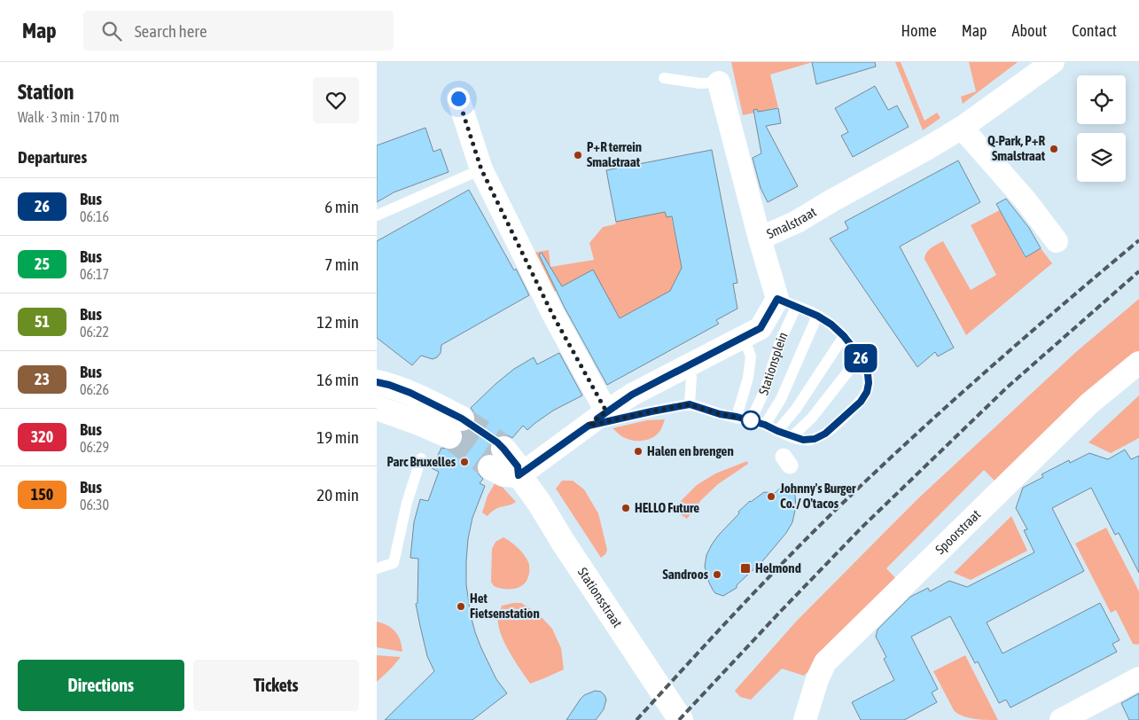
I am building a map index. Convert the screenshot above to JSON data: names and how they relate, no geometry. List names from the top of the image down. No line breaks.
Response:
{"streets":{"street":["Smalstraat","Stationsplein","Spoorstraat","Stationsstraat"]},"crossings":[["Stationsplein","Stationsstraat"]],"places":{"other":["Q-Park, P+R Smalstraat","P+R terrein Smalstraat","Halen en brengen","Parc Bruxelles","Johnny's Burger Co. / O'tacos","HELLO Future","Sandroos","Het Fietsenstation"],"transit":["Helmond"]},"lines":["bus line 26"],"page":{"header":"Map","search":"Search here","nav":["Home","Map","About","Contact"],"heading":[["Station","Walk · 3 min · 170 m"],"Departures"],"on_map":"26","list":[{"mark":"26","name":"Bus","note":"06:16","value":"6 min"},{"mark":"25","name":"Bus","note":"06:17","value":"7 min"},{"mark":"51","name":"Bus","note":"06:22","value":"12 min"},{"mark":"23","name":"Bus","note":"06:26","value":"16 min"},{"mark":"320","name":"Bus","note":"06:29","value":"19 min"},{"mark":"150","name":"Bus","note":"06:30","value":"20 min"}],"buttons":["Directions","Tickets"]}}
